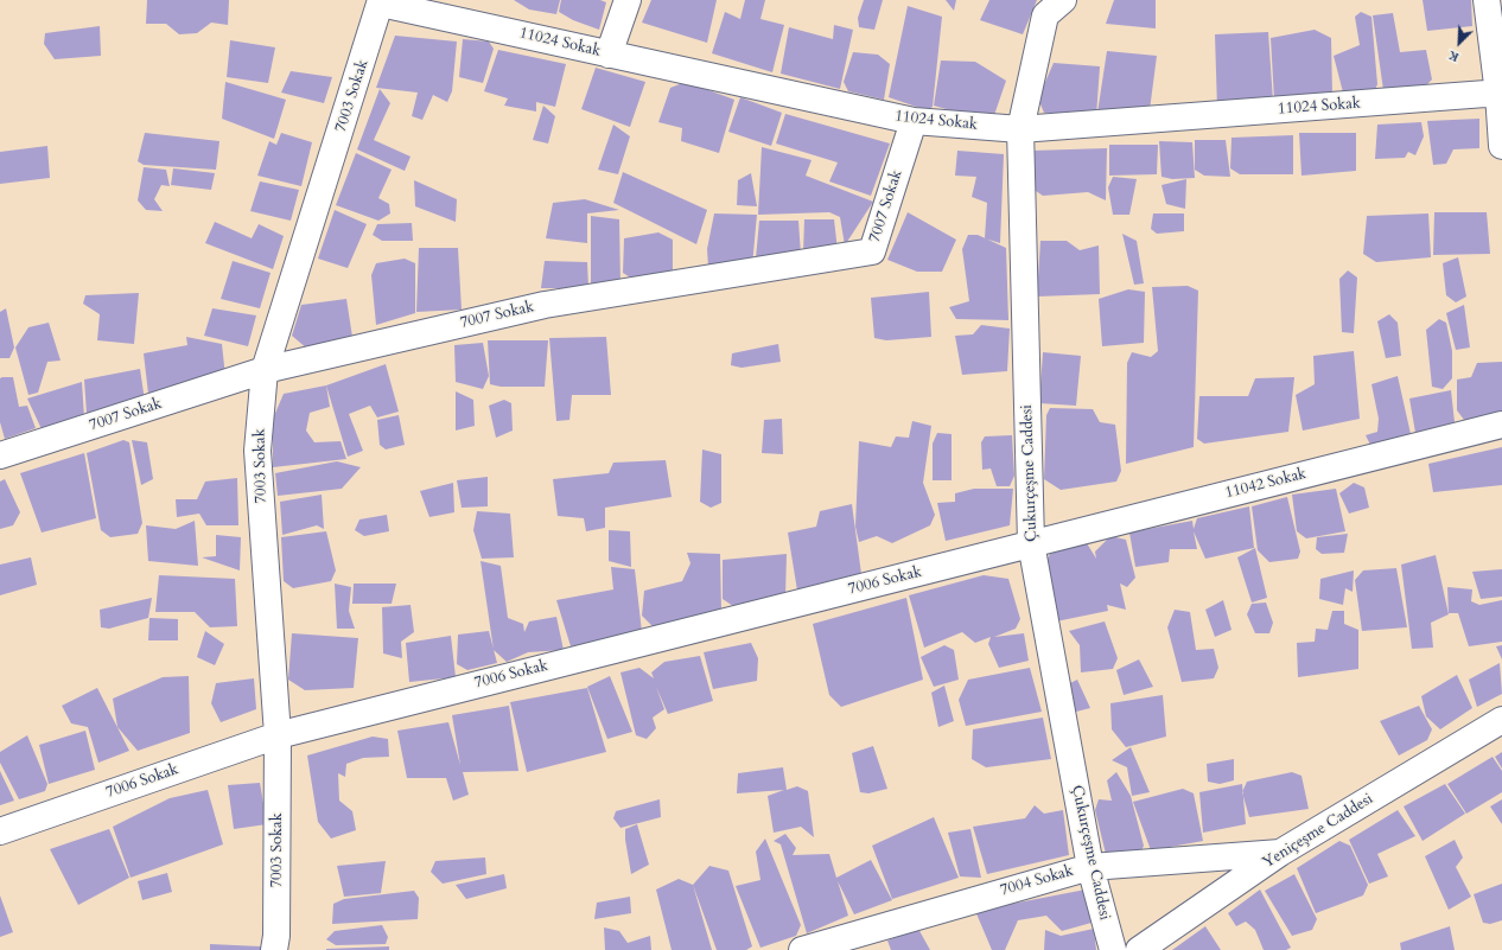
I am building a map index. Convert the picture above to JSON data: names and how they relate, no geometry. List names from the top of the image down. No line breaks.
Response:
{"streets":{"street":["11024 Sokak","7003 Sokak","7007 Sokak","Çukurçeşme Caddesi","11042 Sokak","7006 Sokak","Yeniçeşme Caddesi","7004 Sokak"]},"crossings":[["11024 Sokak","7003 Sokak"],["11024 Sokak","7007 Sokak"],["11024 Sokak","Çukurçeşme Caddesi"],["7003 Sokak","7007 Sokak"],["7003 Sokak","7006 Sokak"],["Çukurçeşme Caddesi","11042 Sokak"],["Çukurçeşme Caddesi","7006 Sokak"],["Çukurçeşme Caddesi","7004 Sokak"],["11042 Sokak","7006 Sokak"],["Yeniçeşme Caddesi","7004 Sokak"]],"north":"bottom left"}
